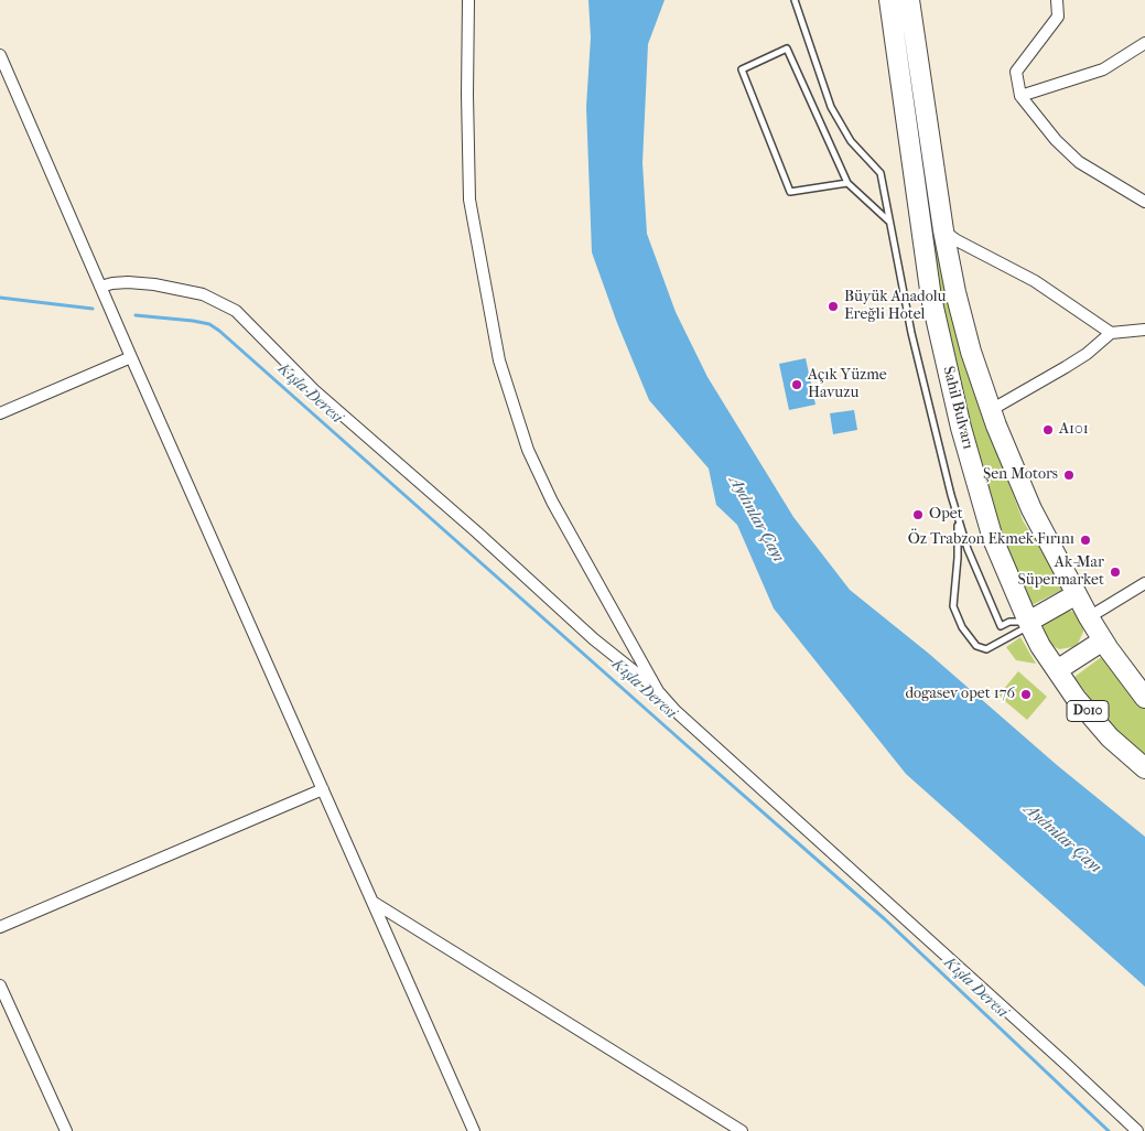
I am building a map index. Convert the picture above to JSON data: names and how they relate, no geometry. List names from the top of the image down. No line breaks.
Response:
{"streets":{"highway":["Sahil Bulvarı","D010"]},"water":["Kışla Deresi","Aydınlar Çayı"],"places":["Büyük Anadolu Ereğli Hotel","Açık Yüzme Havuzu","A101","Şen Motors","Opet","Öz Trabzon Ekmek Fırını","Ak-Mar Süpermarket","dogasev opet 176"]}
